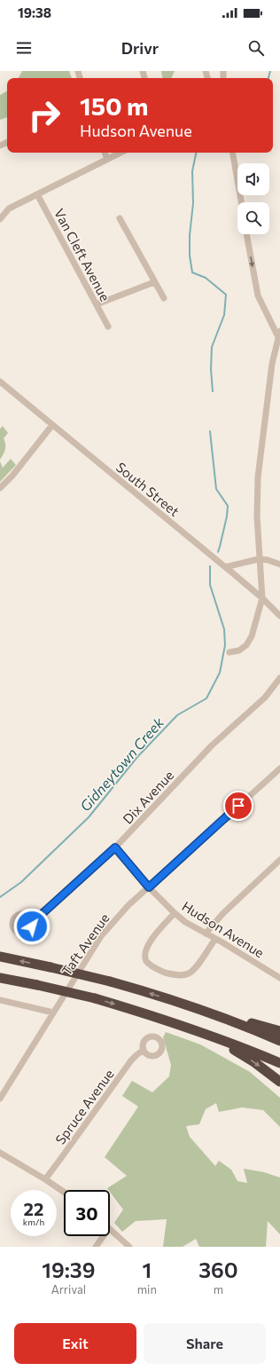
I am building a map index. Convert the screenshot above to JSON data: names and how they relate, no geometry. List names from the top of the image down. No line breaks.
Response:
{"streets":{"street":["Van Cleft Avenue","South Street","Dix Avenue","Hudson Avenue","Taft Avenue","Spruce Avenue"]},"crossings":[["Dix Avenue","Hudson Avenue"],["Hudson Avenue","Taft Avenue"]],"water":["Gidneytown Creek"],"page":{"status":"19:38","header":"Drivr","turn":["150 m","Hudson Avenue"],"speed":"22 km/h","limit":"30","eta":["19:39","Arrival","1","min","360","m"],"buttons":["Exit","Share"]}}
